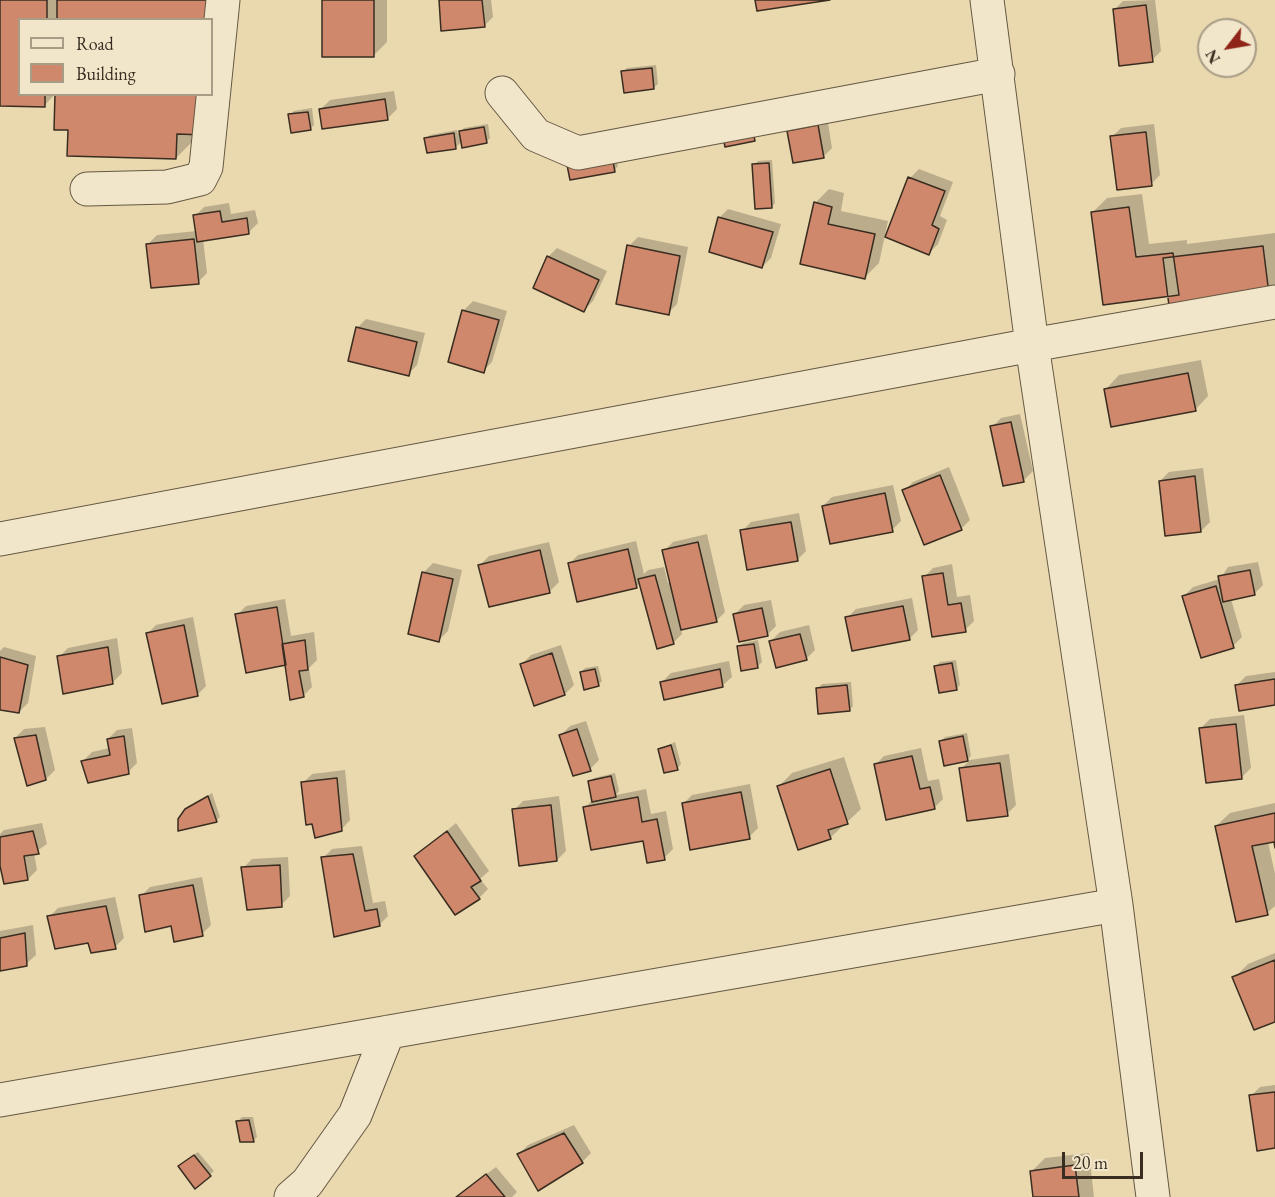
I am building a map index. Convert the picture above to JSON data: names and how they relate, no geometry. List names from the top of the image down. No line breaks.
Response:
{"legend":["Road","Building"],"scale_bar":"20 m","north":"bottom left"}
